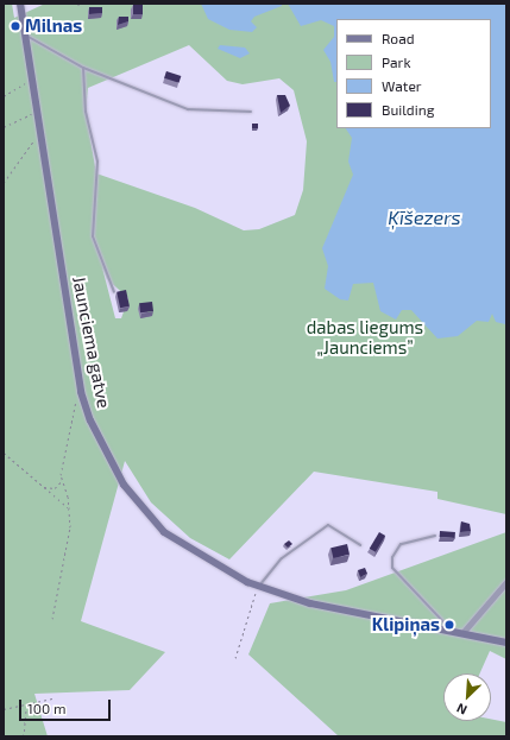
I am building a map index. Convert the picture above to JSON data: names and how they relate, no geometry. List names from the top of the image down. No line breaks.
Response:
{"streets":{"main road":["Jaunciema gatve"]},"water":["Ķīšezers"],"parks":["dabas liegums „Jaunciems”"],"places":["Milnas","Klipiņas"],"legend":["Road","Park","Water","Building"],"scale_bar":"100 m","north":"bottom left"}
